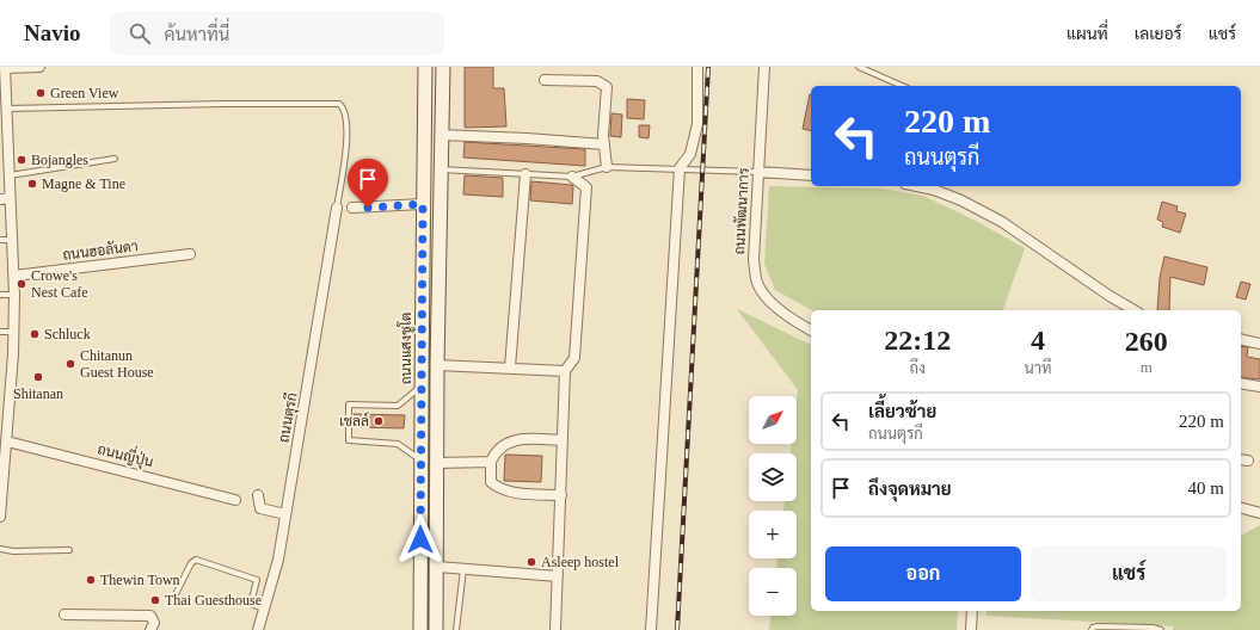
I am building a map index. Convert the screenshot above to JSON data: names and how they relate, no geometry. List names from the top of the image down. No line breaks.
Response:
{"streets":{"main road":["ถนนแสงชูโต"],"street":["ถนนพัฒนาการ","ถนนฮอลันดา","ถนนตุรกี","ถนนญี่ปุ่น"]},"places":["Green View","Bojangles","Magne & Tine","Crowe's Nest Cafe","Schluck","Chitanun Guest House","Shitanan","เชลล์","Asleep hostel","Thewin Town","Thai Guesthouse"],"north":"top right","page":{"header":"Navio","search":"ค้นหาที่นี่","nav":["แผนที่","เลเยอร์","แชร์"],"turn":["220 m","ถนนตุรกี"],"eta":["22:12","ถึง","4","นาที","260","m"],"list":[{"name":"เลี้ยวซ้าย","note":"ถนนตุรกี","value":"220 m"},{"name":"ถึงจุดหมาย","value":"40 m"}],"map_buttons":["+","−"],"buttons":["ออก","แชร์"]}}
